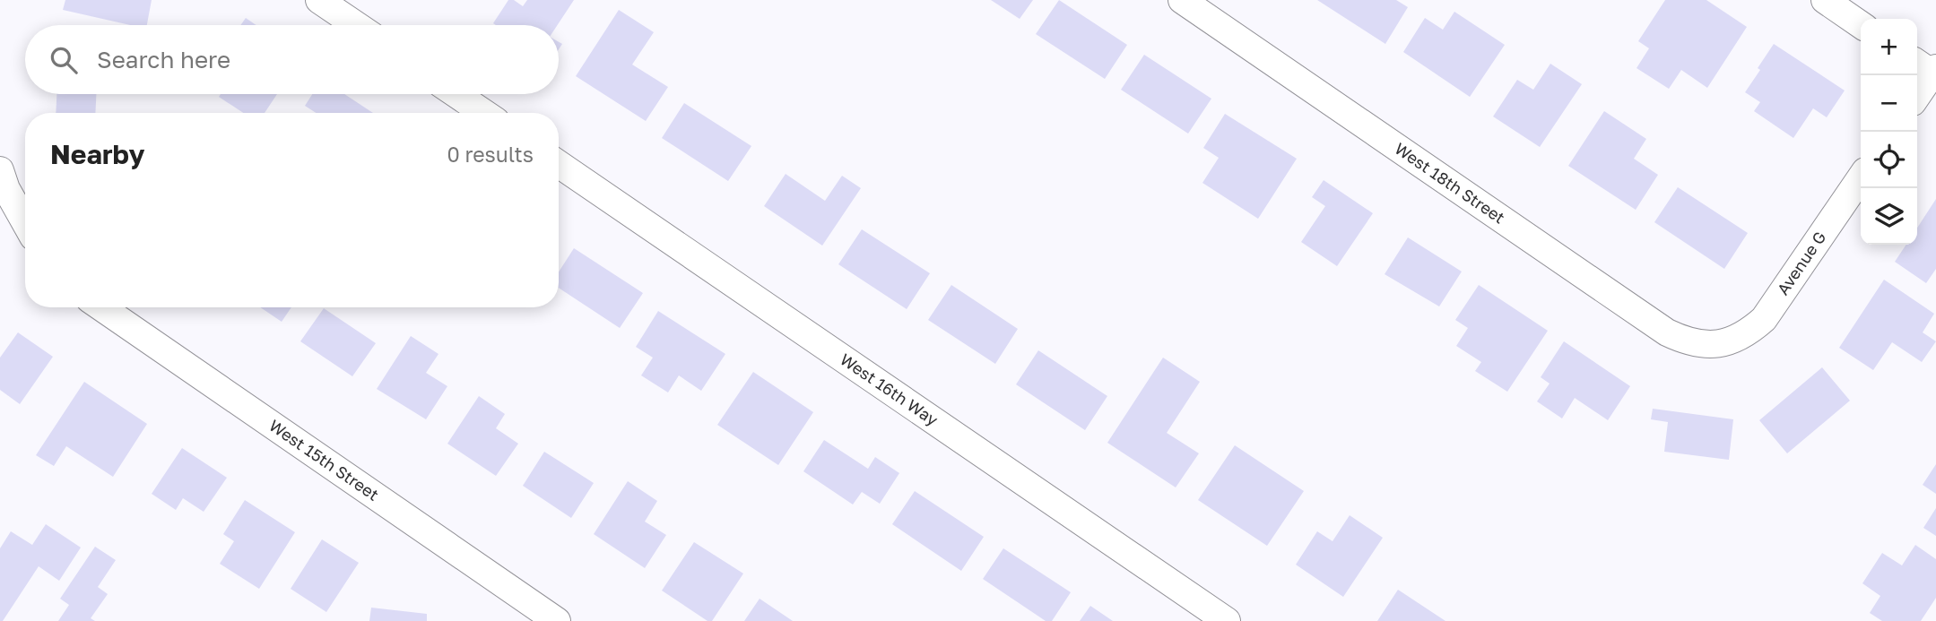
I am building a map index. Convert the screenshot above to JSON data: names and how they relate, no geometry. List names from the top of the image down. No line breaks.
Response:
{"streets":{"street":["West 18th Street","Avenue G","West 16th Way","West 15th Street"]},"crossings":[["West 18th Street","Avenue G"]],"page":{"map_buttons":["+","−"],"search":"Search here","heading":["Nearby","0 results"]}}
